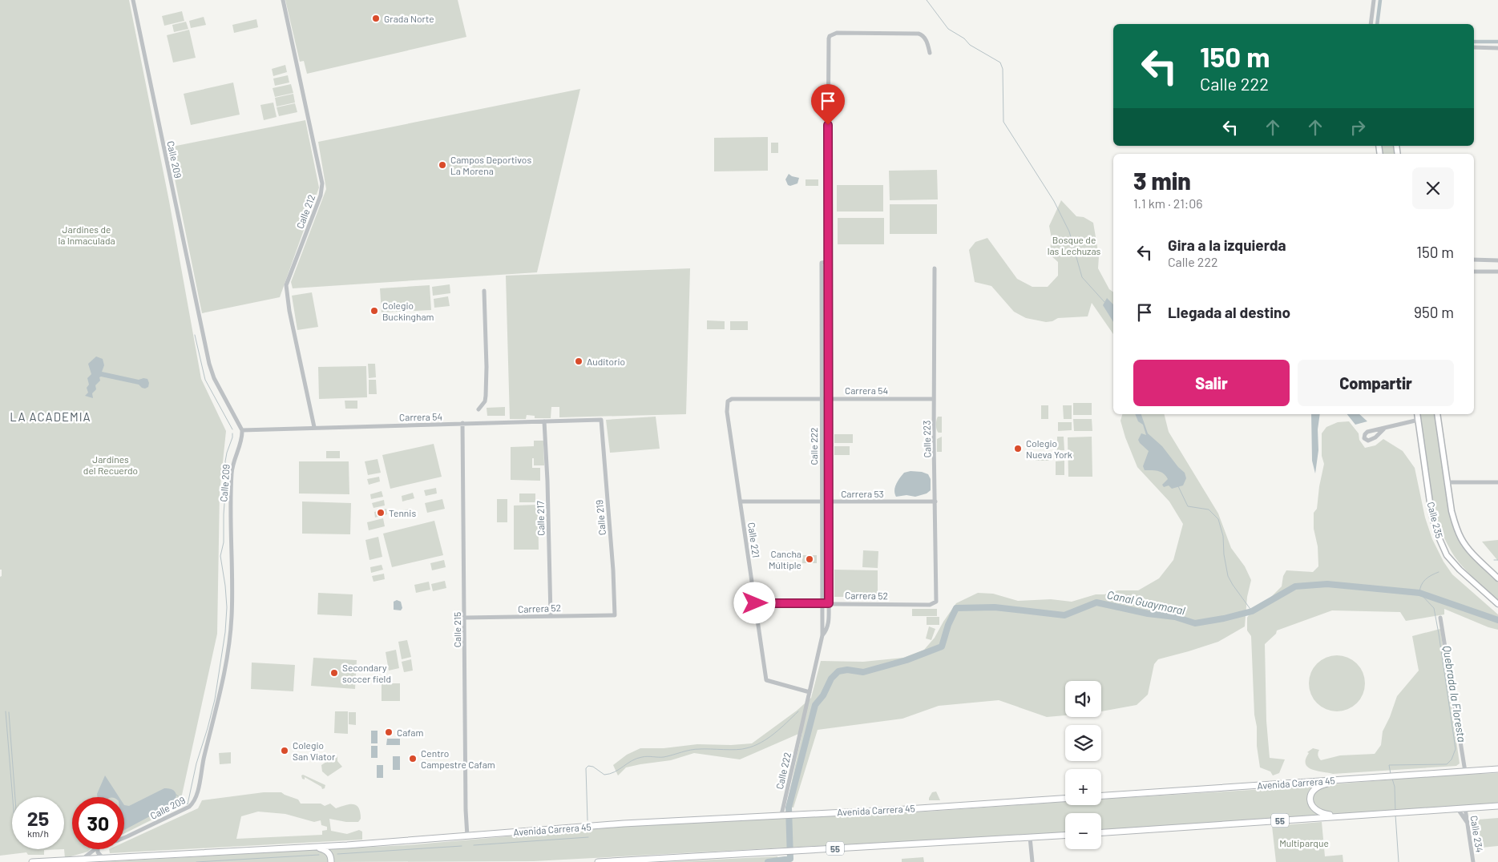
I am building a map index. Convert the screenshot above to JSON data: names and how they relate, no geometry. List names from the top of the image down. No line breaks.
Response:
{"streets":{"highway":["Avenida Carrera 45","55"],"main road":["Calle 235"],"street":["Calle 209","Calle 212","Carrera 54","Calle 223","Calle 222","Carrera 53","Calle 219","Calle 217","Calle 221","Carrera 52","Calle 215","Calle 234"]},"crossings":[["Calle 209","Carrera 54"],["Calle 209","Avenida Carrera 45"],["Calle 212","Carrera 54"],["Carrera 54","Calle 223"],["Carrera 54","Calle 222"],["Carrera 54","Calle 219"],["Carrera 54","Calle 217"],["Carrera 54","Calle 221"],["Carrera 54","Calle 215"],["Calle 223","Carrera 53"],["Calle 223","Carrera 52"],["Calle 222","Carrera 53"],["Calle 222","Calle 221"],["Calle 222","Carrera 52"],["Calle 222","Avenida Carrera 45"],["Carrera 53","Calle 221"],["Calle 219","Carrera 52"],["Calle 217","Carrera 52"],["Calle 221","Carrera 52"],["Carrera 52","Calle 215"],["Calle 215","Avenida Carrera 45"],["55","Calle 234"]],"districts":["LA ACADEMIA"],"water":["Canal Guaymaral","Quebrada la Floresta"],"parks":["Jardines de la Inmaculada","Bosque de las Lechuzas","Jardines del Recuerdo","Multiparque"],"places":["Grada Norte","Campos Deportivos La Morena","Colegio Buckingham","Auditorio","Colegio Nueva York","Tennis","Cancha Múltiple","Secondary soccer field","Cafam","Colegio San Viator","Centro Campestre Cafam"],"page":{"turn":["150 m","Calle 222"],"heading":["3 min","1.1 km · 21:06"],"list":[{"name":"Gira a la izquierda","note":"Calle 222","value":"150 m"},{"name":"Llegada al destino","value":"950 m"}],"buttons":["Salir","Compartir"],"map_buttons":["+","−"],"speed":"25 km/h","limit":"30"}}
